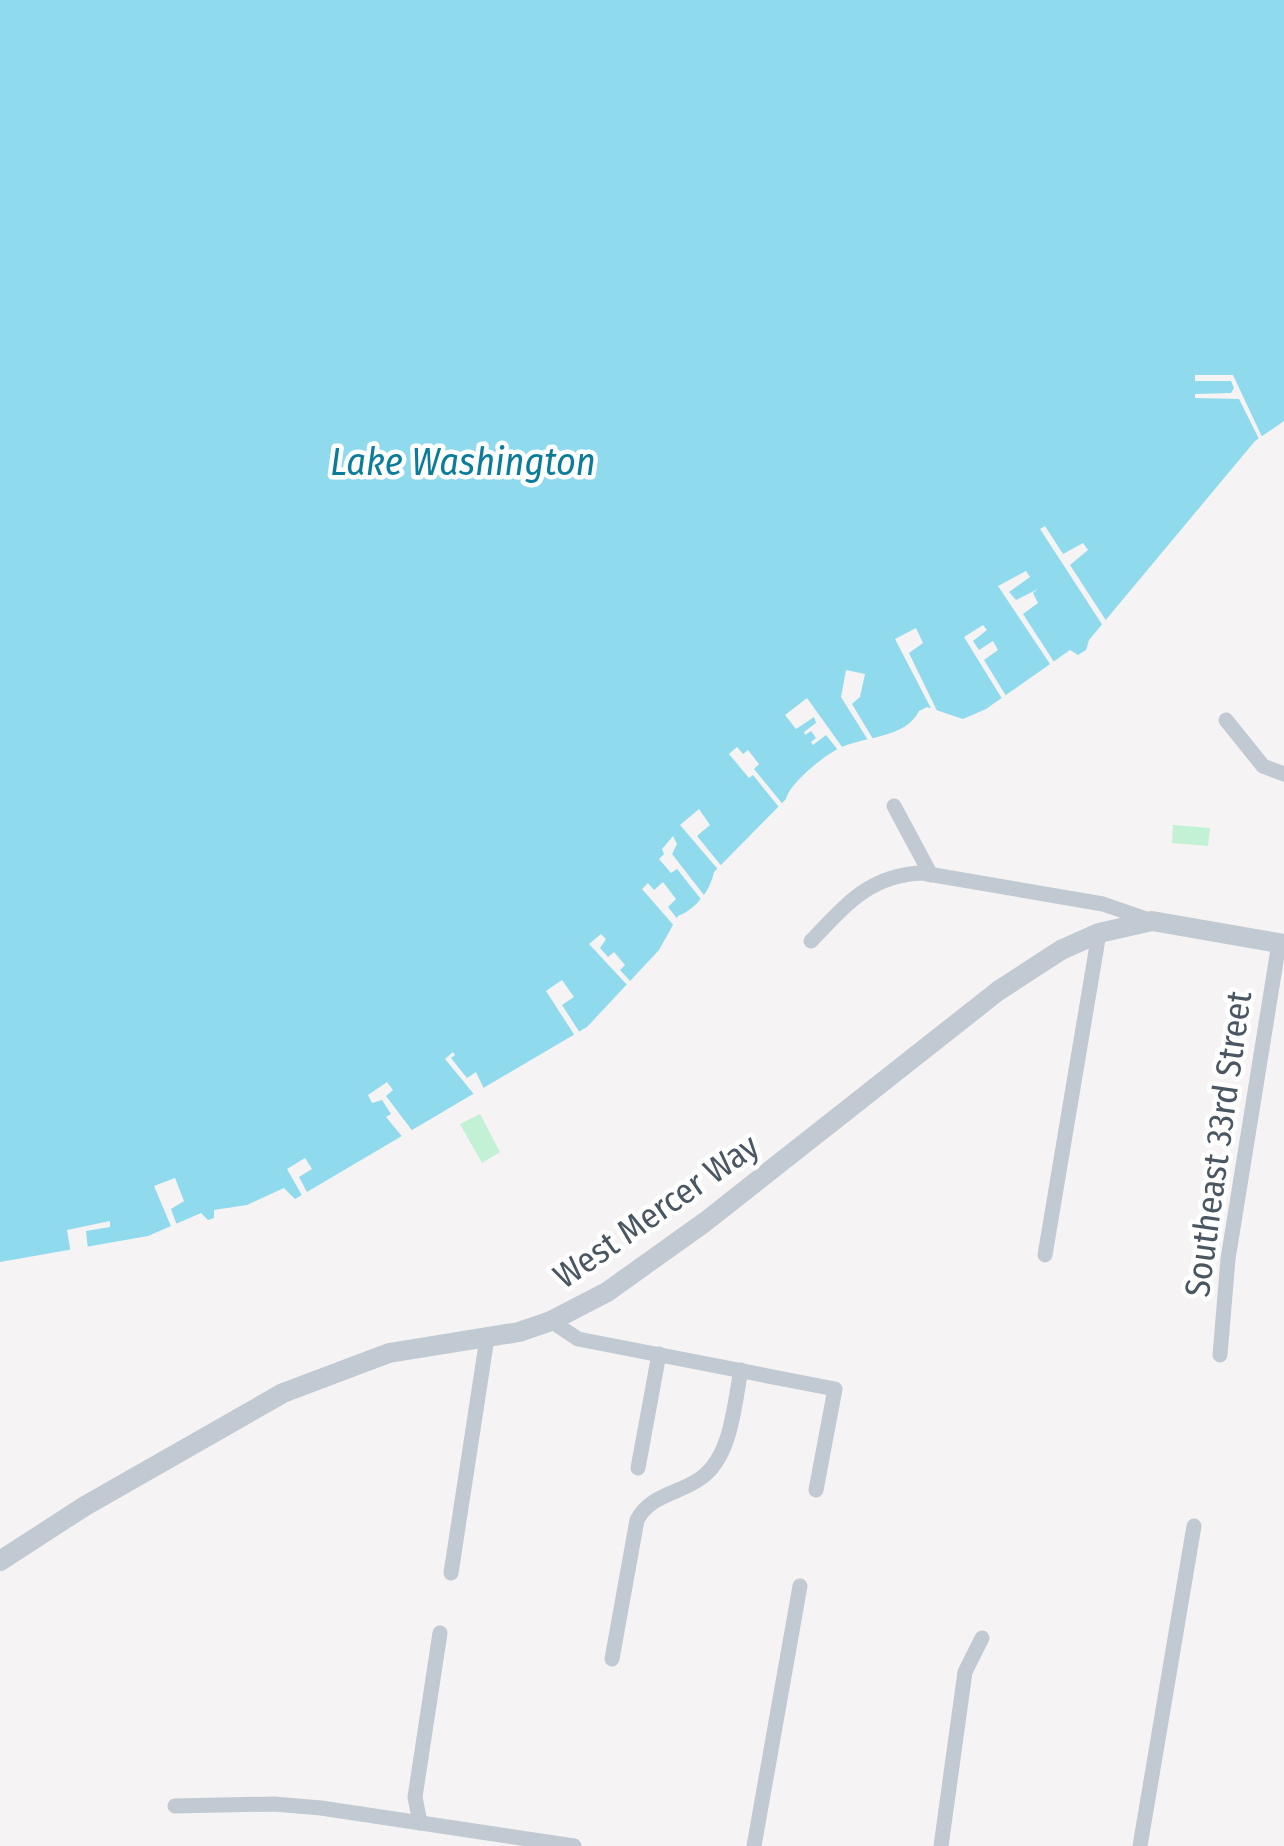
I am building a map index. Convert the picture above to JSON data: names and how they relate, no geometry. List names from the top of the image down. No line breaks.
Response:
{"streets":{"street":["Southeast 33rd Street","West Mercer Way"]},"water":["Lake Washington"]}
